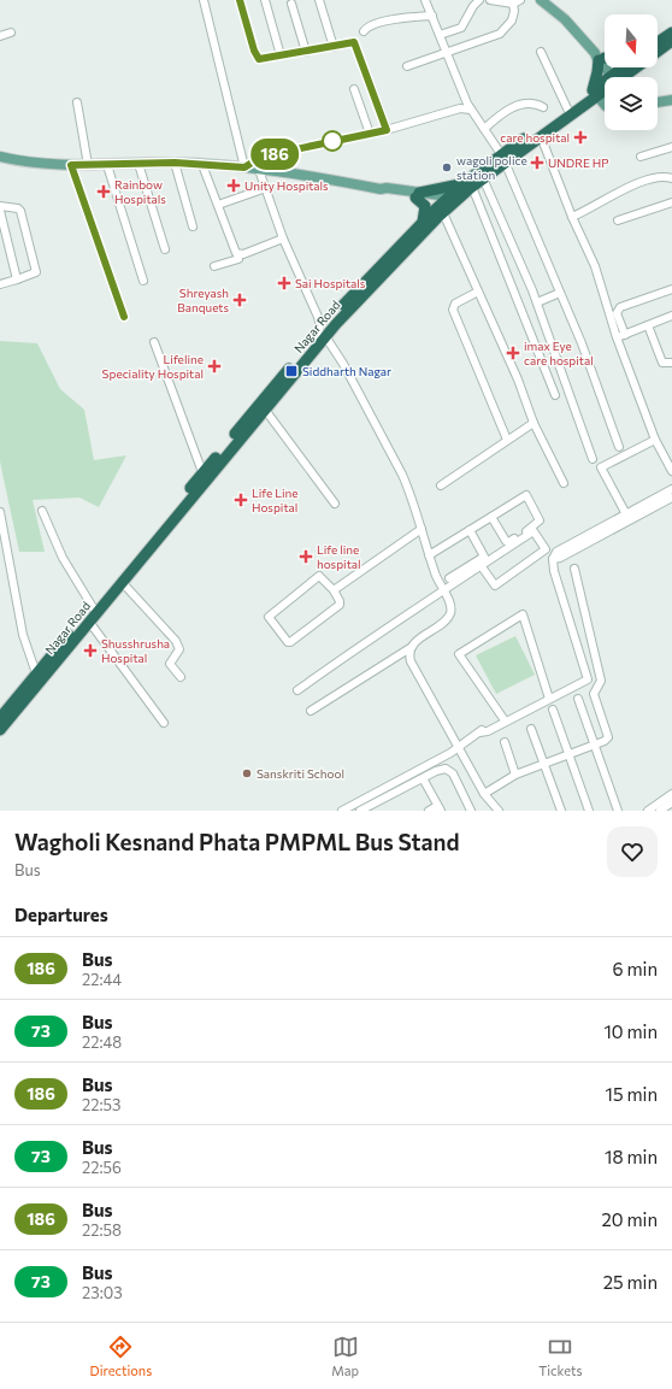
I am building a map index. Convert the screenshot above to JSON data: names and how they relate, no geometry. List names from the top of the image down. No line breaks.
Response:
{"streets":{"highway":["Nagar Road"]},"places":{"health":["care hospital","UNDRE HP","Unity Hospitals","Rainbow Hospitals","Sai Hospitals","Shreyash Banquets","imax Eye care hospital","Lifeline Speciality Hospital","Life Line Hospital","Life line hospital","Shusshrusha Hospital"],"other":["wagoli police station","Sanskriti School"],"transit":["Siddharth Nagar"]},"lines":["bus line 186"],"north":"bottom","page":{"on_map":"186","heading":[["Wagholi Kesnand Phata PMPML Bus Stand","Bus"],"Departures"],"list":[{"mark":"186","name":"Bus","note":"22:44","value":"6 min"},{"mark":"73","name":"Bus","note":"22:48","value":"10 min"},{"mark":"186","name":"Bus","note":"22:53","value":"15 min"},{"mark":"73","name":"Bus","note":"22:56","value":"18 min"},{"mark":"186","name":"Bus","note":"22:58","value":"20 min"},{"mark":"73","name":"Bus","note":"23:03","value":"25 min"}],"tabs":["Directions","Map","Tickets"]}}
